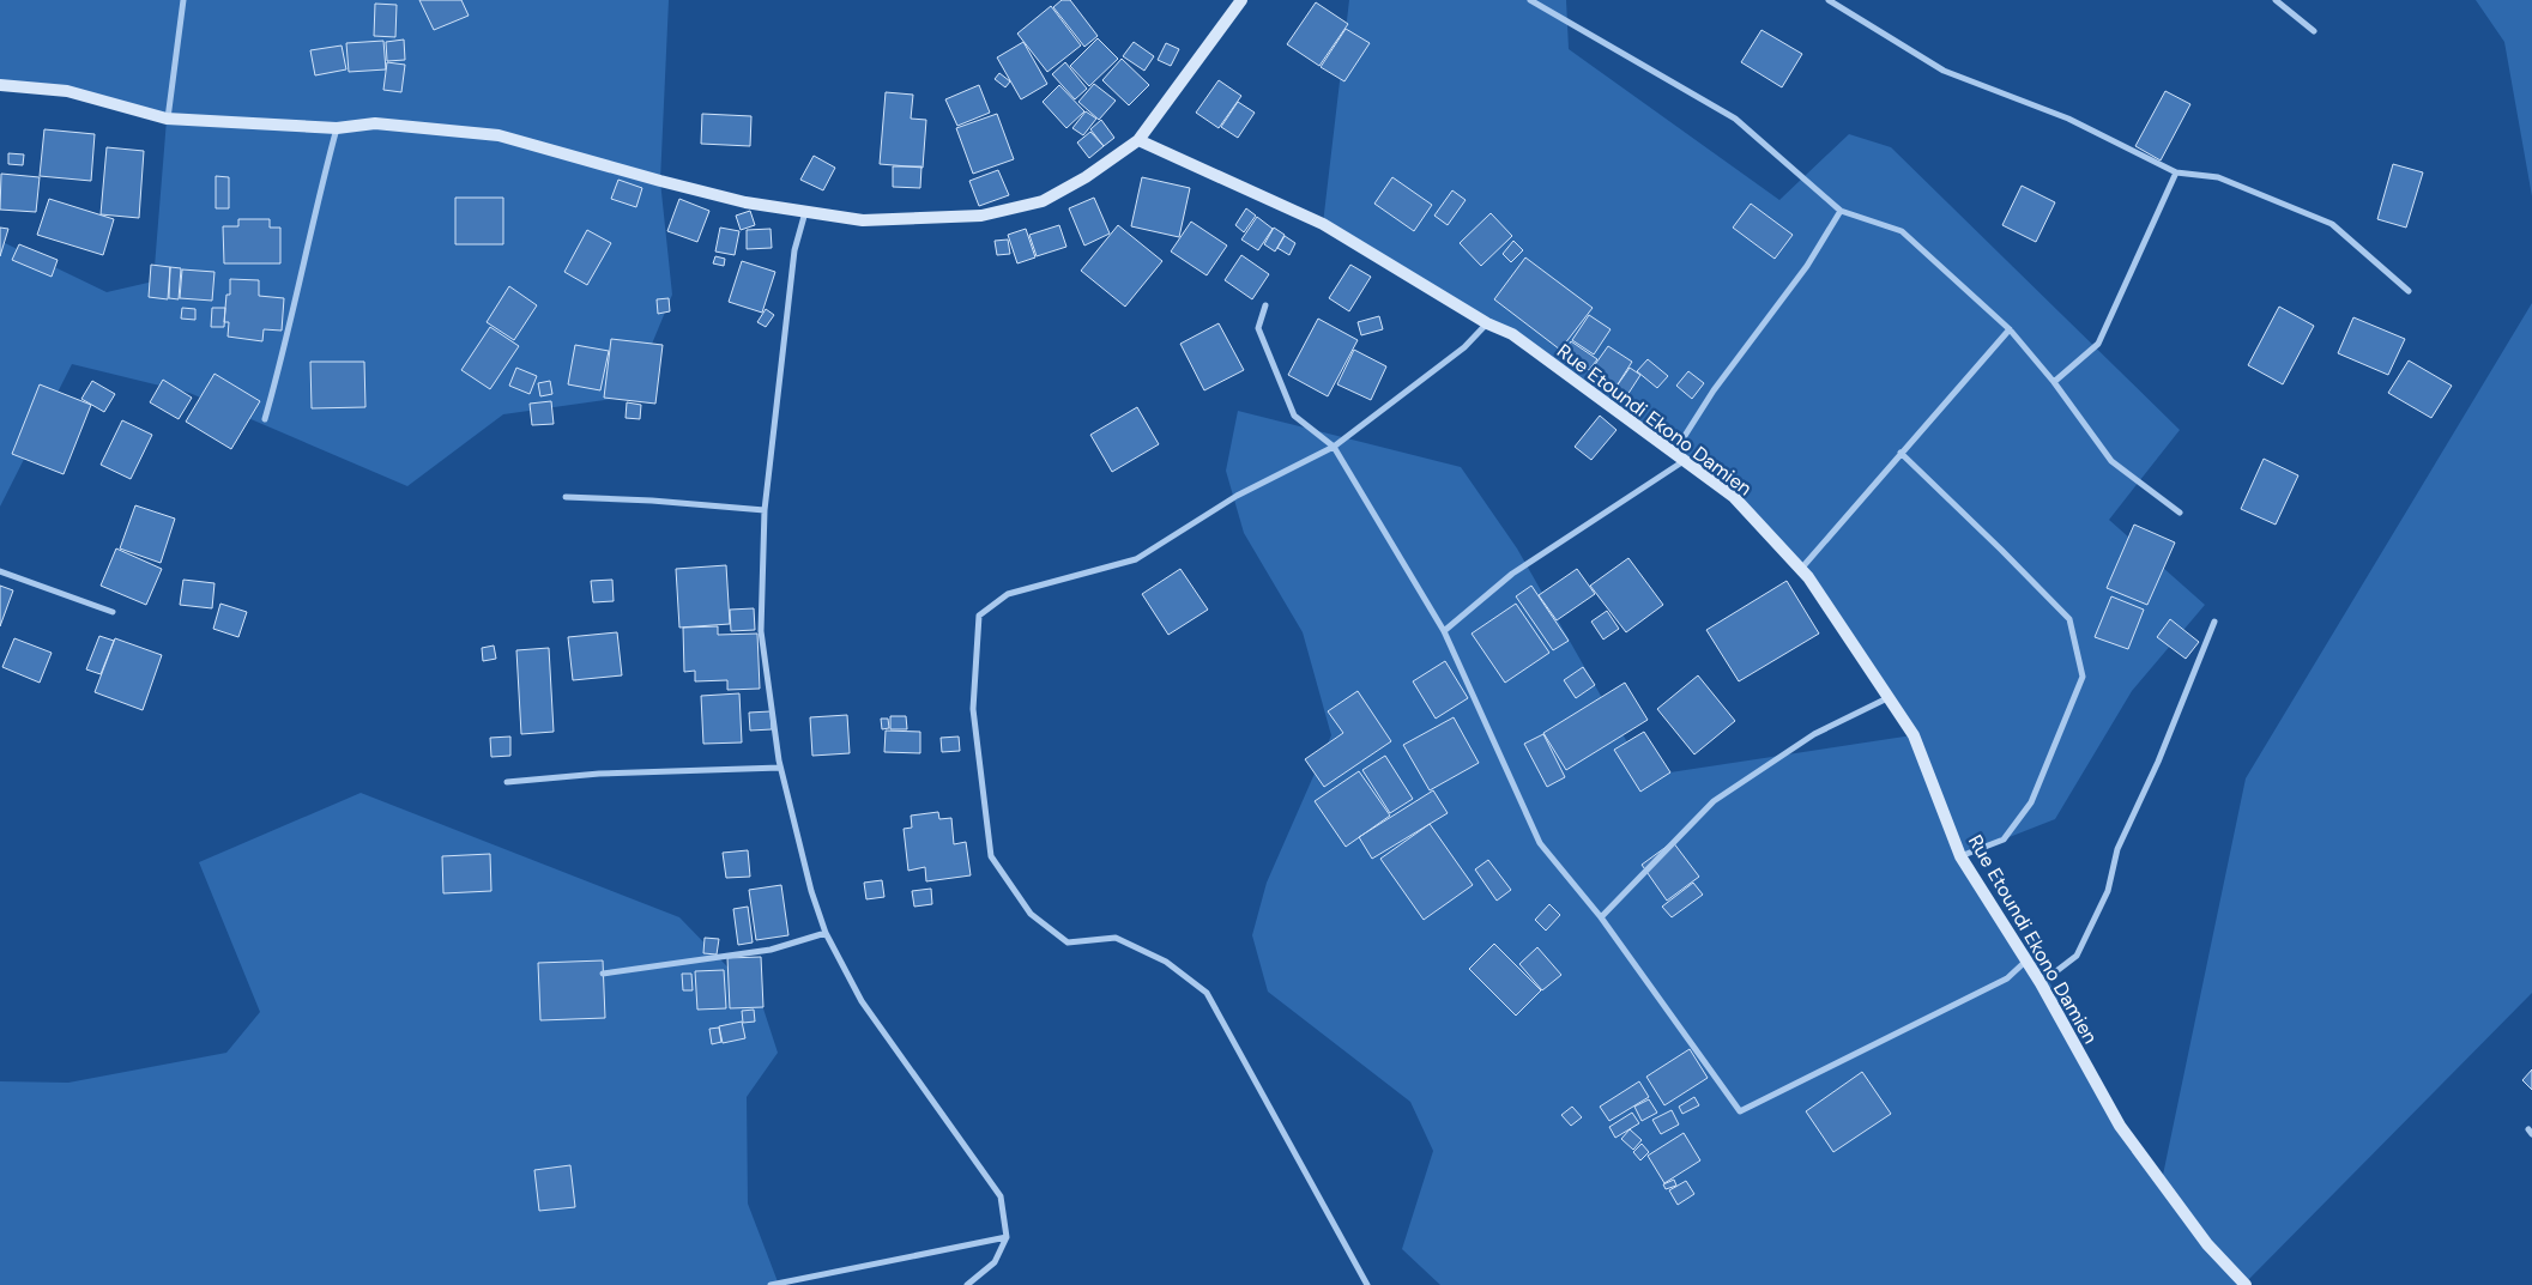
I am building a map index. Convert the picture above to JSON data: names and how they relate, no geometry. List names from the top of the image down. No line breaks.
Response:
{"streets":{"street":["Rue Etoundi Ekono Damien"]}}
